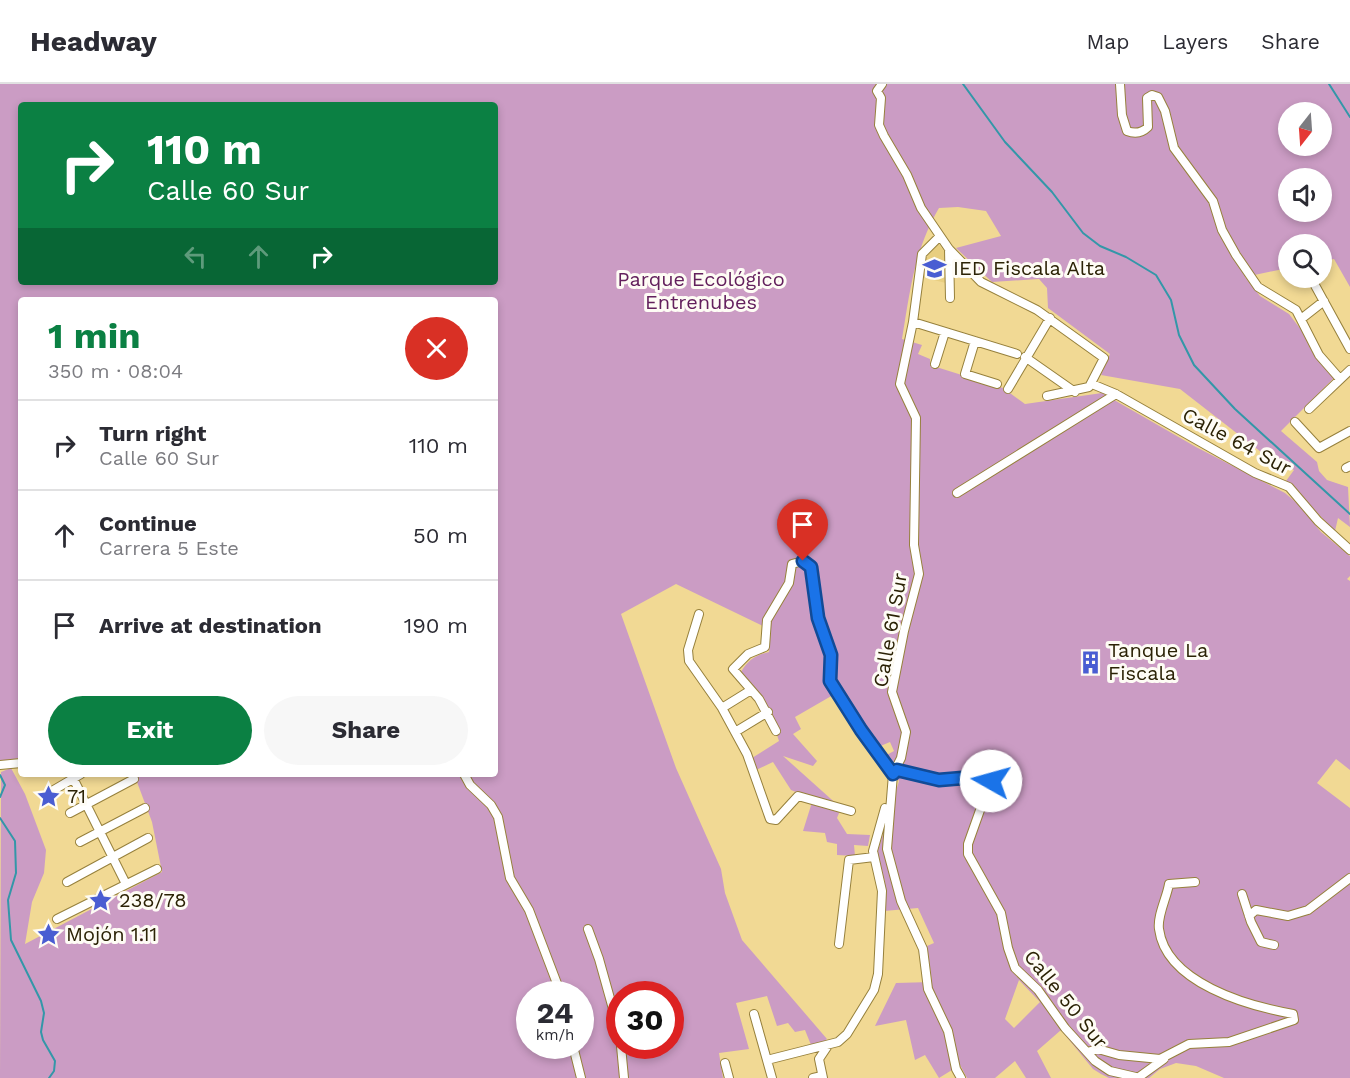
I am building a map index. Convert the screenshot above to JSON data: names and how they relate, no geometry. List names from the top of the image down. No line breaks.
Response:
{"streets":{"street":["Calle 64 Sur","Calle 61 Sur","Calle 50 Sur"]},"crossings":[["Calle 61 Sur","Calle 50 Sur"]],"parks":["Parque Ecológico Entrenubes"],"places":{"school or university":["IED Fiscala Alta"],"building":["Tanque La Fiscala"],"place":["71","238/78","Mojón 1.11"]},"north":"bottom","page":{"header":"Headway","nav":["Map","Layers","Share"],"turn":["110 m","Calle 60 Sur"],"heading":["1 min","350 m · 08:04"],"list":[{"name":"Turn right","note":"Calle 60 Sur","value":"110 m"},{"name":"Continue","note":"Carrera 5 Este","value":"50 m"},{"name":"Arrive at destination","value":"190 m"}],"buttons":["Exit","Share"],"speed":"24 km/h","limit":"30"}}
